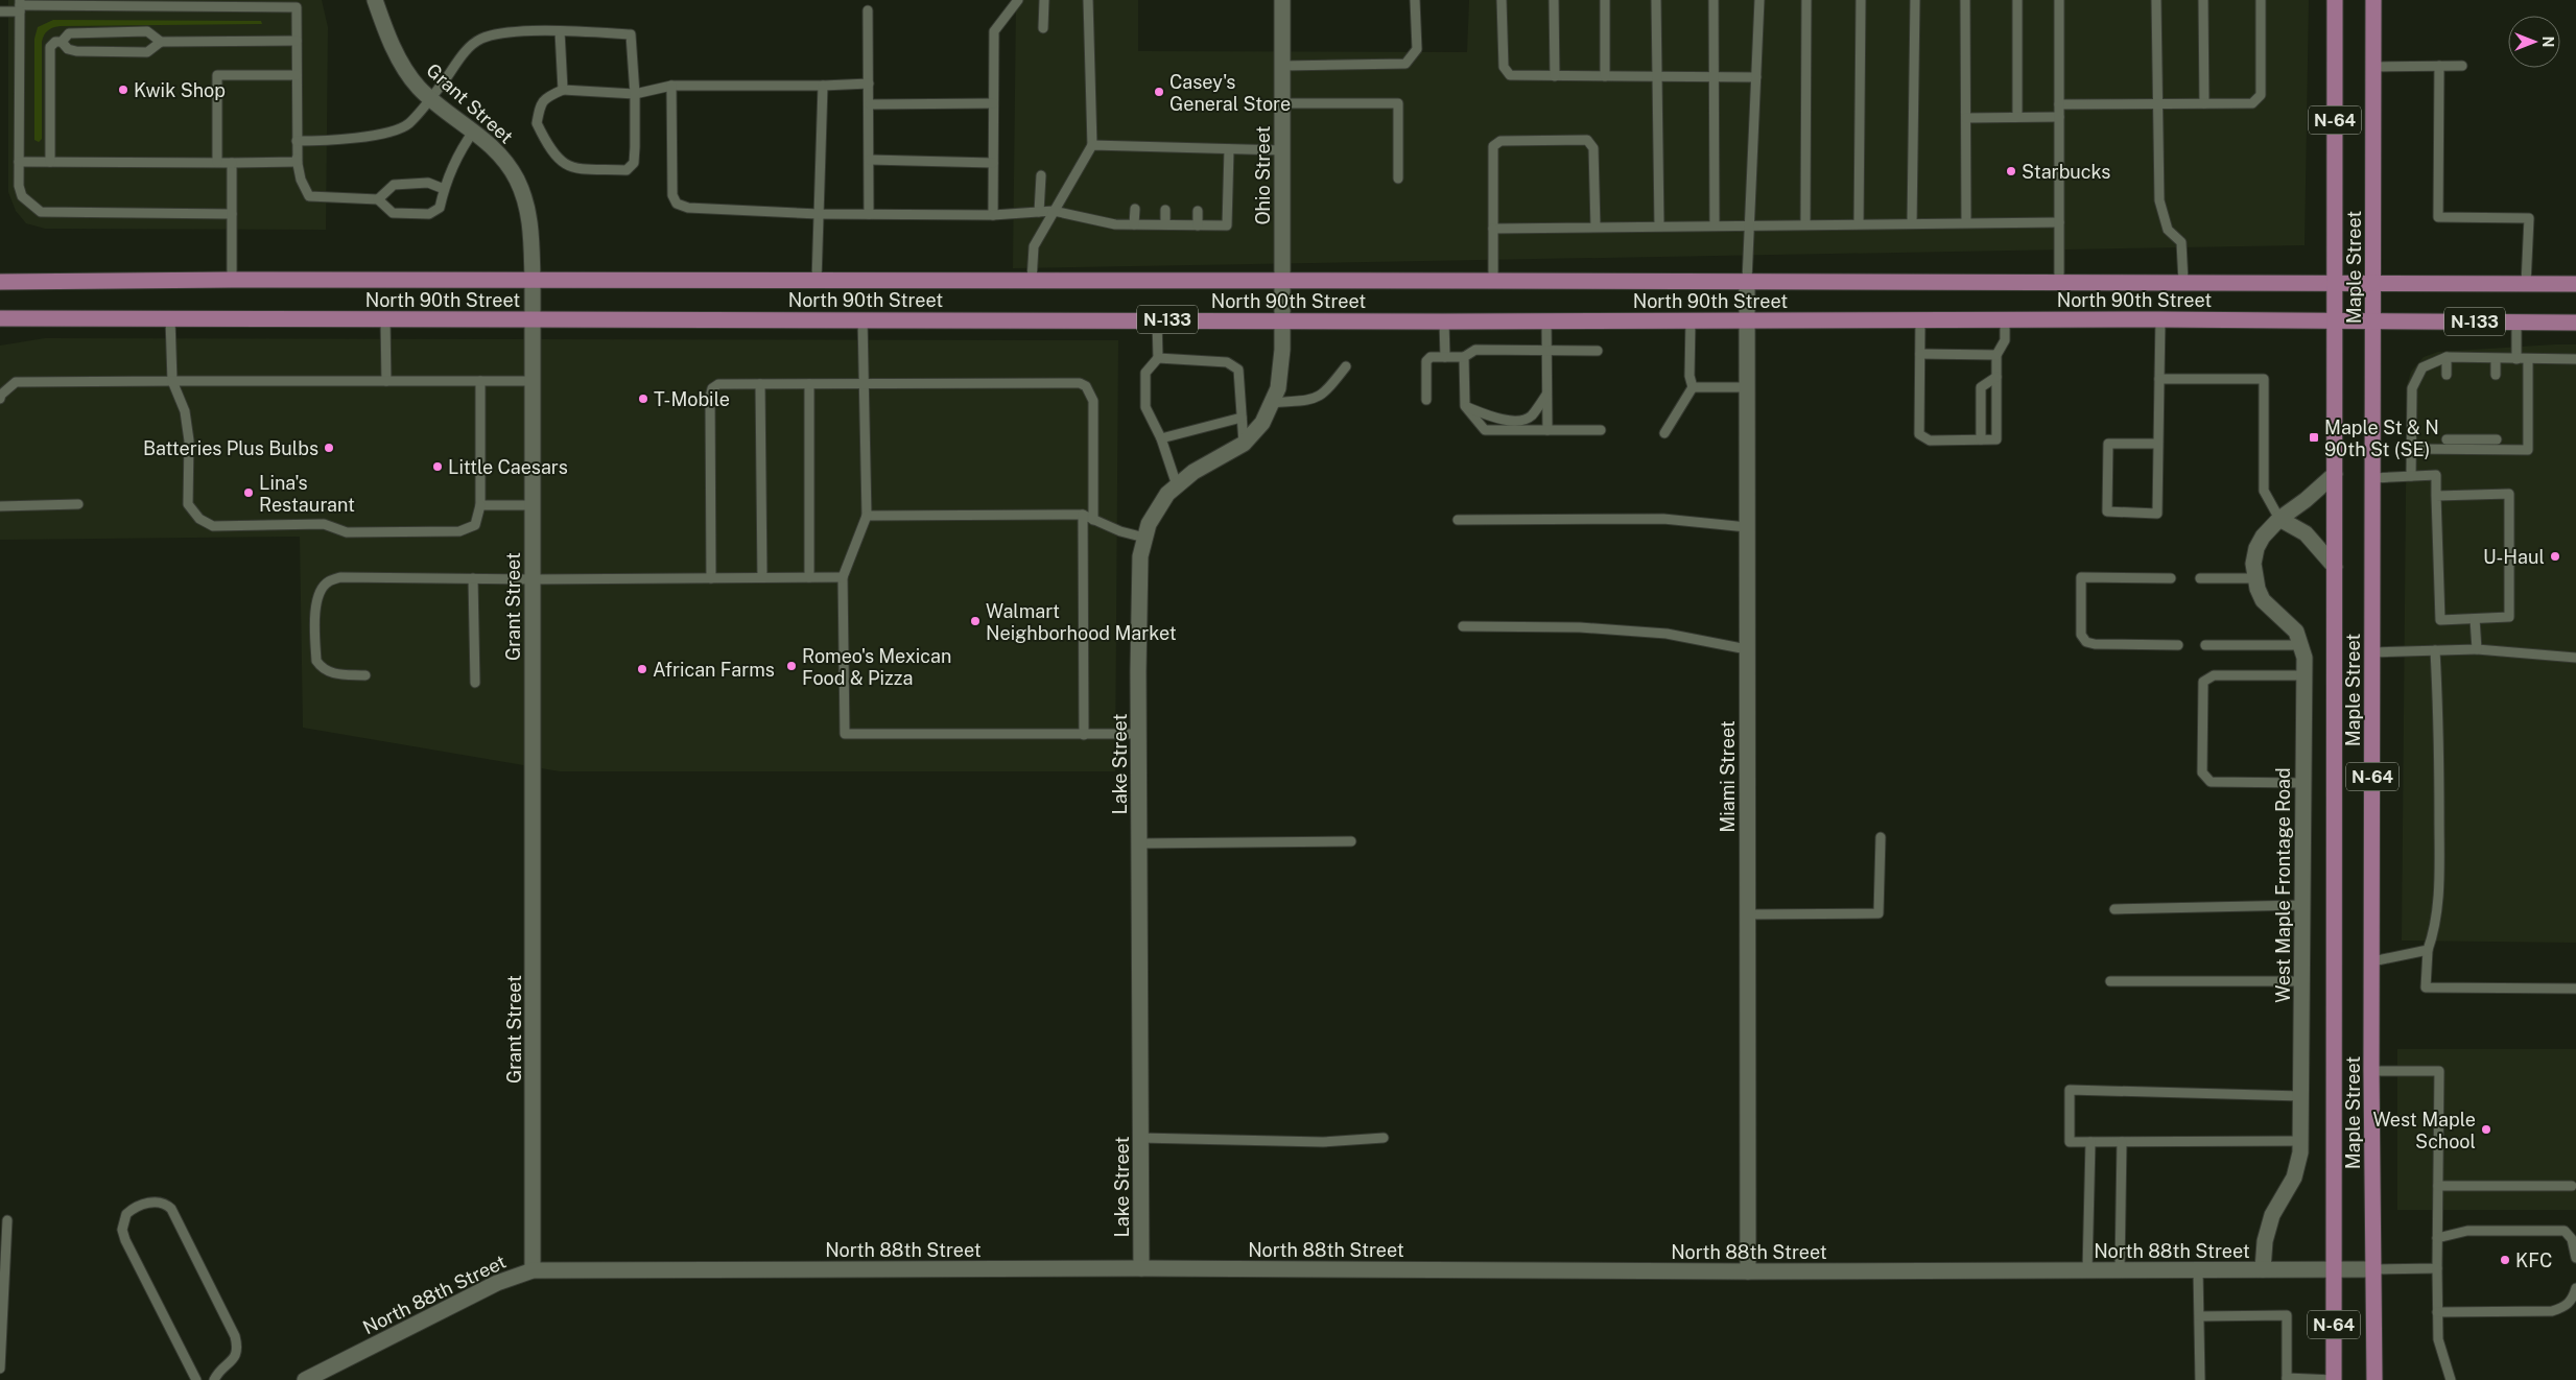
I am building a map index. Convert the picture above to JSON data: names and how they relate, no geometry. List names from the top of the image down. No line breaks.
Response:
{"streets":{"main road":["N-64","Maple Street","North 90th Street","N-133"],"street":["Grant Street","Ohio Street","Lake Street","Miami Street","West Maple Frontage Road","North 88th Street"]},"crossings":[["Grant Street","North 90th Street"],["Grant Street","North 88th Street"],["Ohio Street","North 90th Street"],["Ohio Street","Lake Street"],["Maple Street","North 90th Street"],["Maple Street","West Maple Frontage Road"],["Maple Street","North 88th Street"],["North 90th Street","Lake Street"],["North 90th Street","Miami Street"],["Lake Street","North 88th Street"],["Miami Street","North 88th Street"],["West Maple Frontage Road","North 88th Street"]],"places":{"other":["Kwik Shop","Casey's General Store","Starbucks","T-Mobile","Batteries Plus Bulbs","Little Caesars","Lina's Restaurant","U-Haul","Walmart Neighborhood Market","Romeo's Mexican Food & Pizza","African Farms","West Maple School","KFC"],"transit":["Maple St & N 90th St (SE)"]},"north":"right"}
